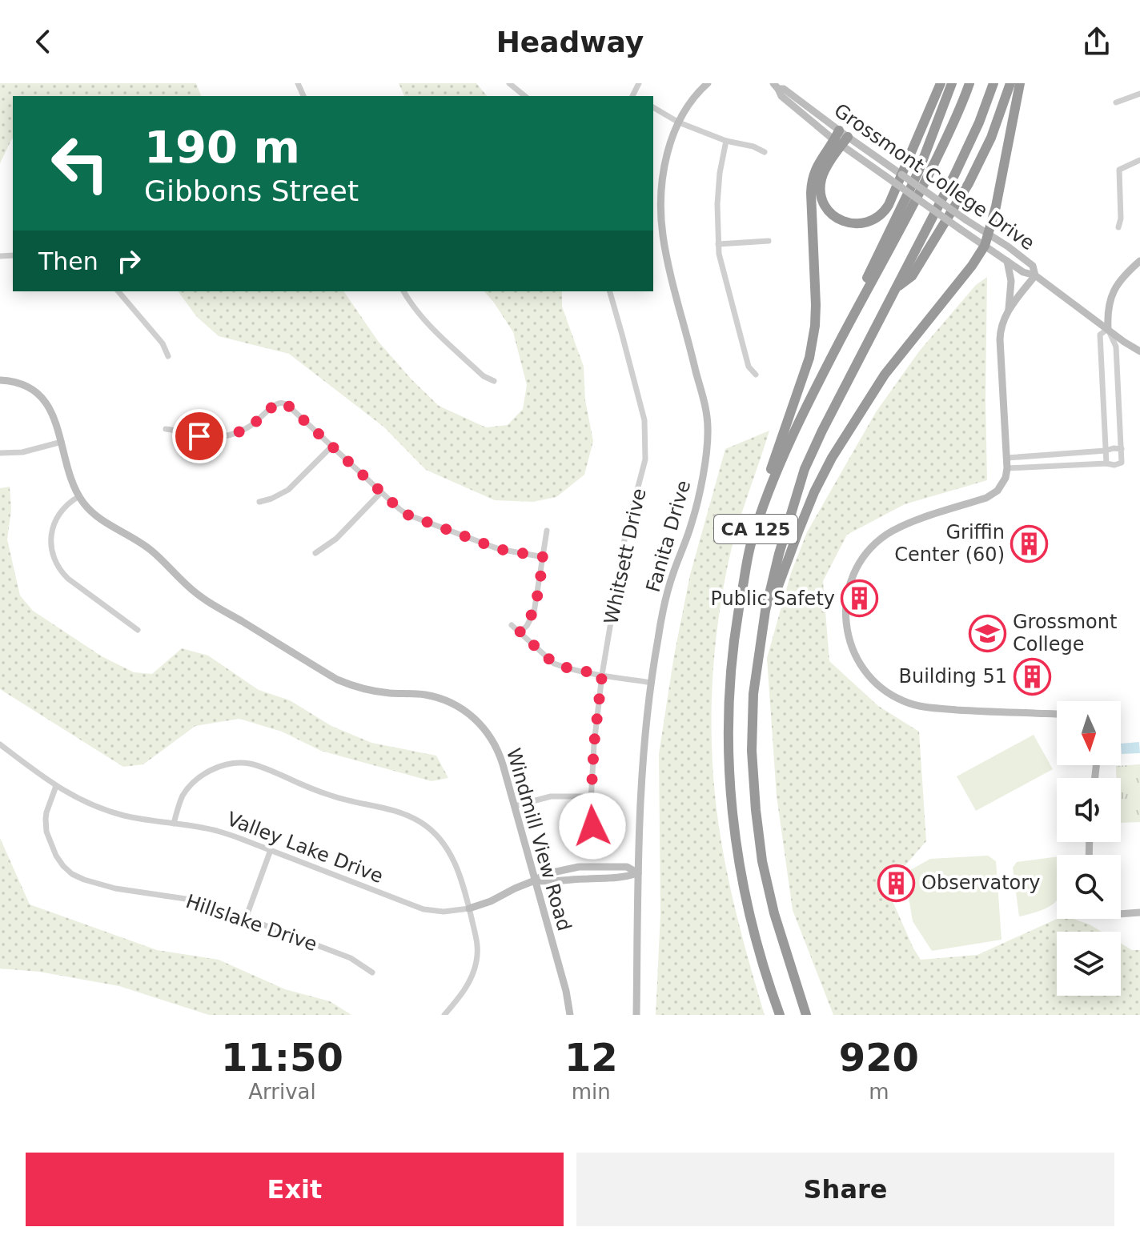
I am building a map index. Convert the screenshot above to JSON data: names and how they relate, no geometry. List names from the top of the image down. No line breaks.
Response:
{"streets":{"highway":["CA 125"],"street":["Grossmont College Drive","Fanita Drive","Whitsett Drive","Windmill View Road","Valley Lake Drive","Hillslake Drive"]},"crossings":[["Fanita Drive","Valley Lake Drive"],["Windmill View Road","Valley Lake Drive"],["Valley Lake Drive","Hillslake Drive"]],"places":{"building":["Griffin Center (60)","Public Safety","Building 51","Observatory"],"school or university":["Grossmont College"]},"north":"bottom","page":{"header":"Headway","turn":["190 m","Gibbons Street"],"then":"Then","eta":["11:50","Arrival","12","min","920","m"],"buttons":["Exit","Share"]}}
